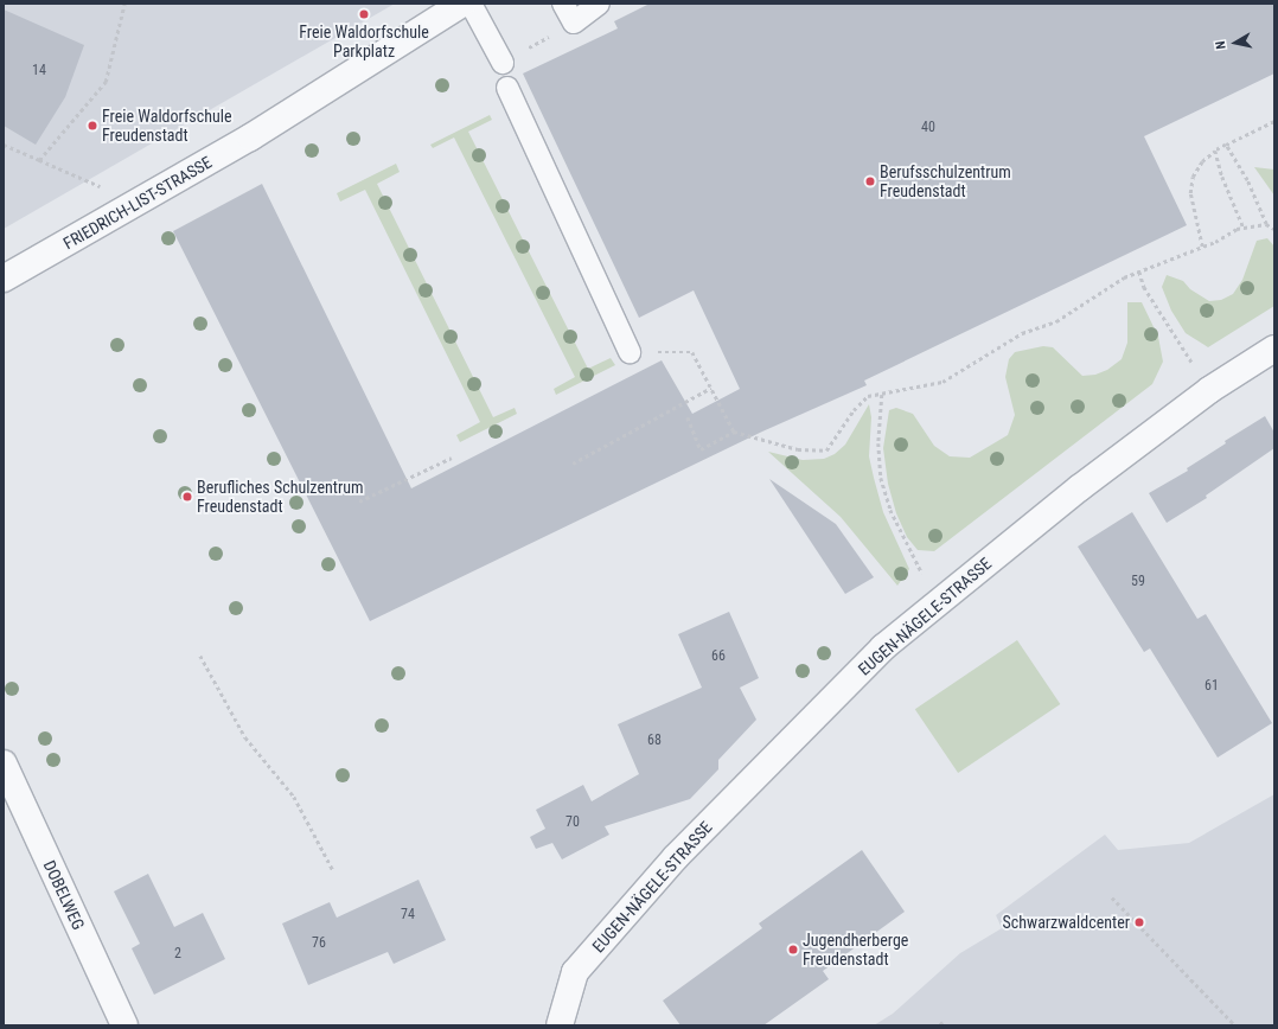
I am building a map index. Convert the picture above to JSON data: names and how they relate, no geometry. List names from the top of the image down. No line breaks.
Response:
{"streets":{"street":["FRIEDRICH-LIST-STRASSE","EUGEN-NÄGELE-STRASSE","DOBELWEG"]},"places":["Freie Waldorfschule Parkplatz","Freie Waldorfschule Freudenstadt","Berufsschulzentrum Freudenstadt","Berufliches Schulzentrum Freudenstadt","Schwarzwaldcenter","Jugendherberge Freudenstadt"],"house_numbers":["14","40","59","66","61","68","70","74","76","2"],"north":"left"}
